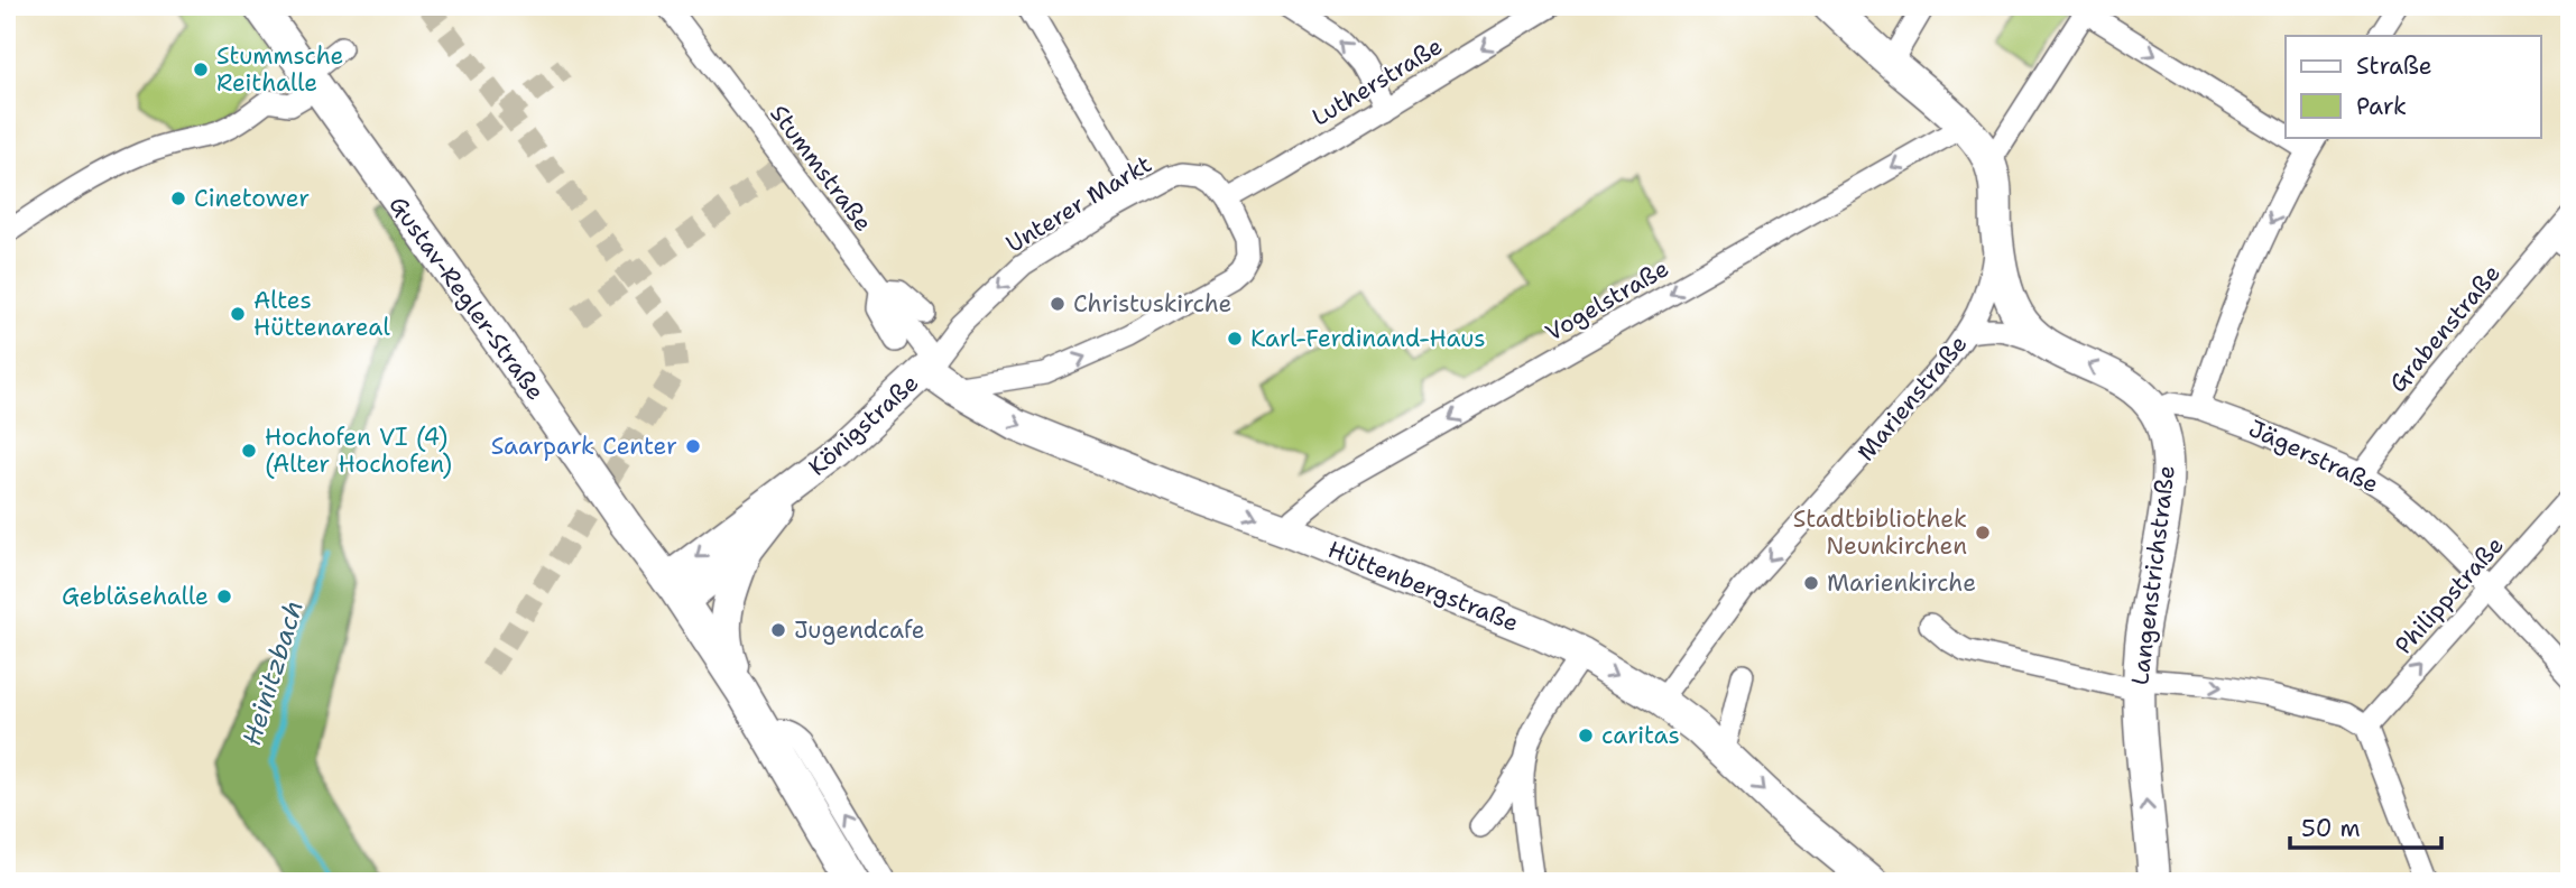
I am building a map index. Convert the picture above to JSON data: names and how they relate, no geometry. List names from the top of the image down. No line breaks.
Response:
{"streets":{"street":["Lutherstraße","Stummstraße","Unterer Markt","Gustav-Regler-Straße","Vogelstraße","Grabenstraße","Marienstraße","Königstraße","Jägerstraße","Langenstrichstraße","Hüttenbergstraße","Philippstraße"]},"crossings":[["Lutherstraße","Unterer Markt"],["Stummstraße","Unterer Markt"],["Stummstraße","Königstraße"],["Stummstraße","Hüttenbergstraße"],["Unterer Markt","Königstraße"],["Unterer Markt","Hüttenbergstraße"],["Gustav-Regler-Straße","Königstraße"],["Vogelstraße","Marienstraße"],["Vogelstraße","Hüttenbergstraße"],["Grabenstraße","Jägerstraße"],["Marienstraße","Hüttenbergstraße"],["Königstraße","Hüttenbergstraße"],["Jägerstraße","Langenstrichstraße"],["Jägerstraße","Philippstraße"]],"one_way":["Lutherstraße","Vogelstraße","Marienstraße","Hüttenbergstraße","Philippstraße"],"water":["Heinitzbach"],"places":["Stummsche Reithalle","Cinetower","Christuskirche","Altes Hüttenareal","Karl-Ferdinand-Haus","Saarpark Center","Hochofen VI (4) (Alter Hochofen)","Stadtbibliothek Neunkirchen","Marienkirche","Gebläsehalle","Jugendcafe","caritas"],"legend":["Straße","Park"],"scale_bar":"50 m"}
